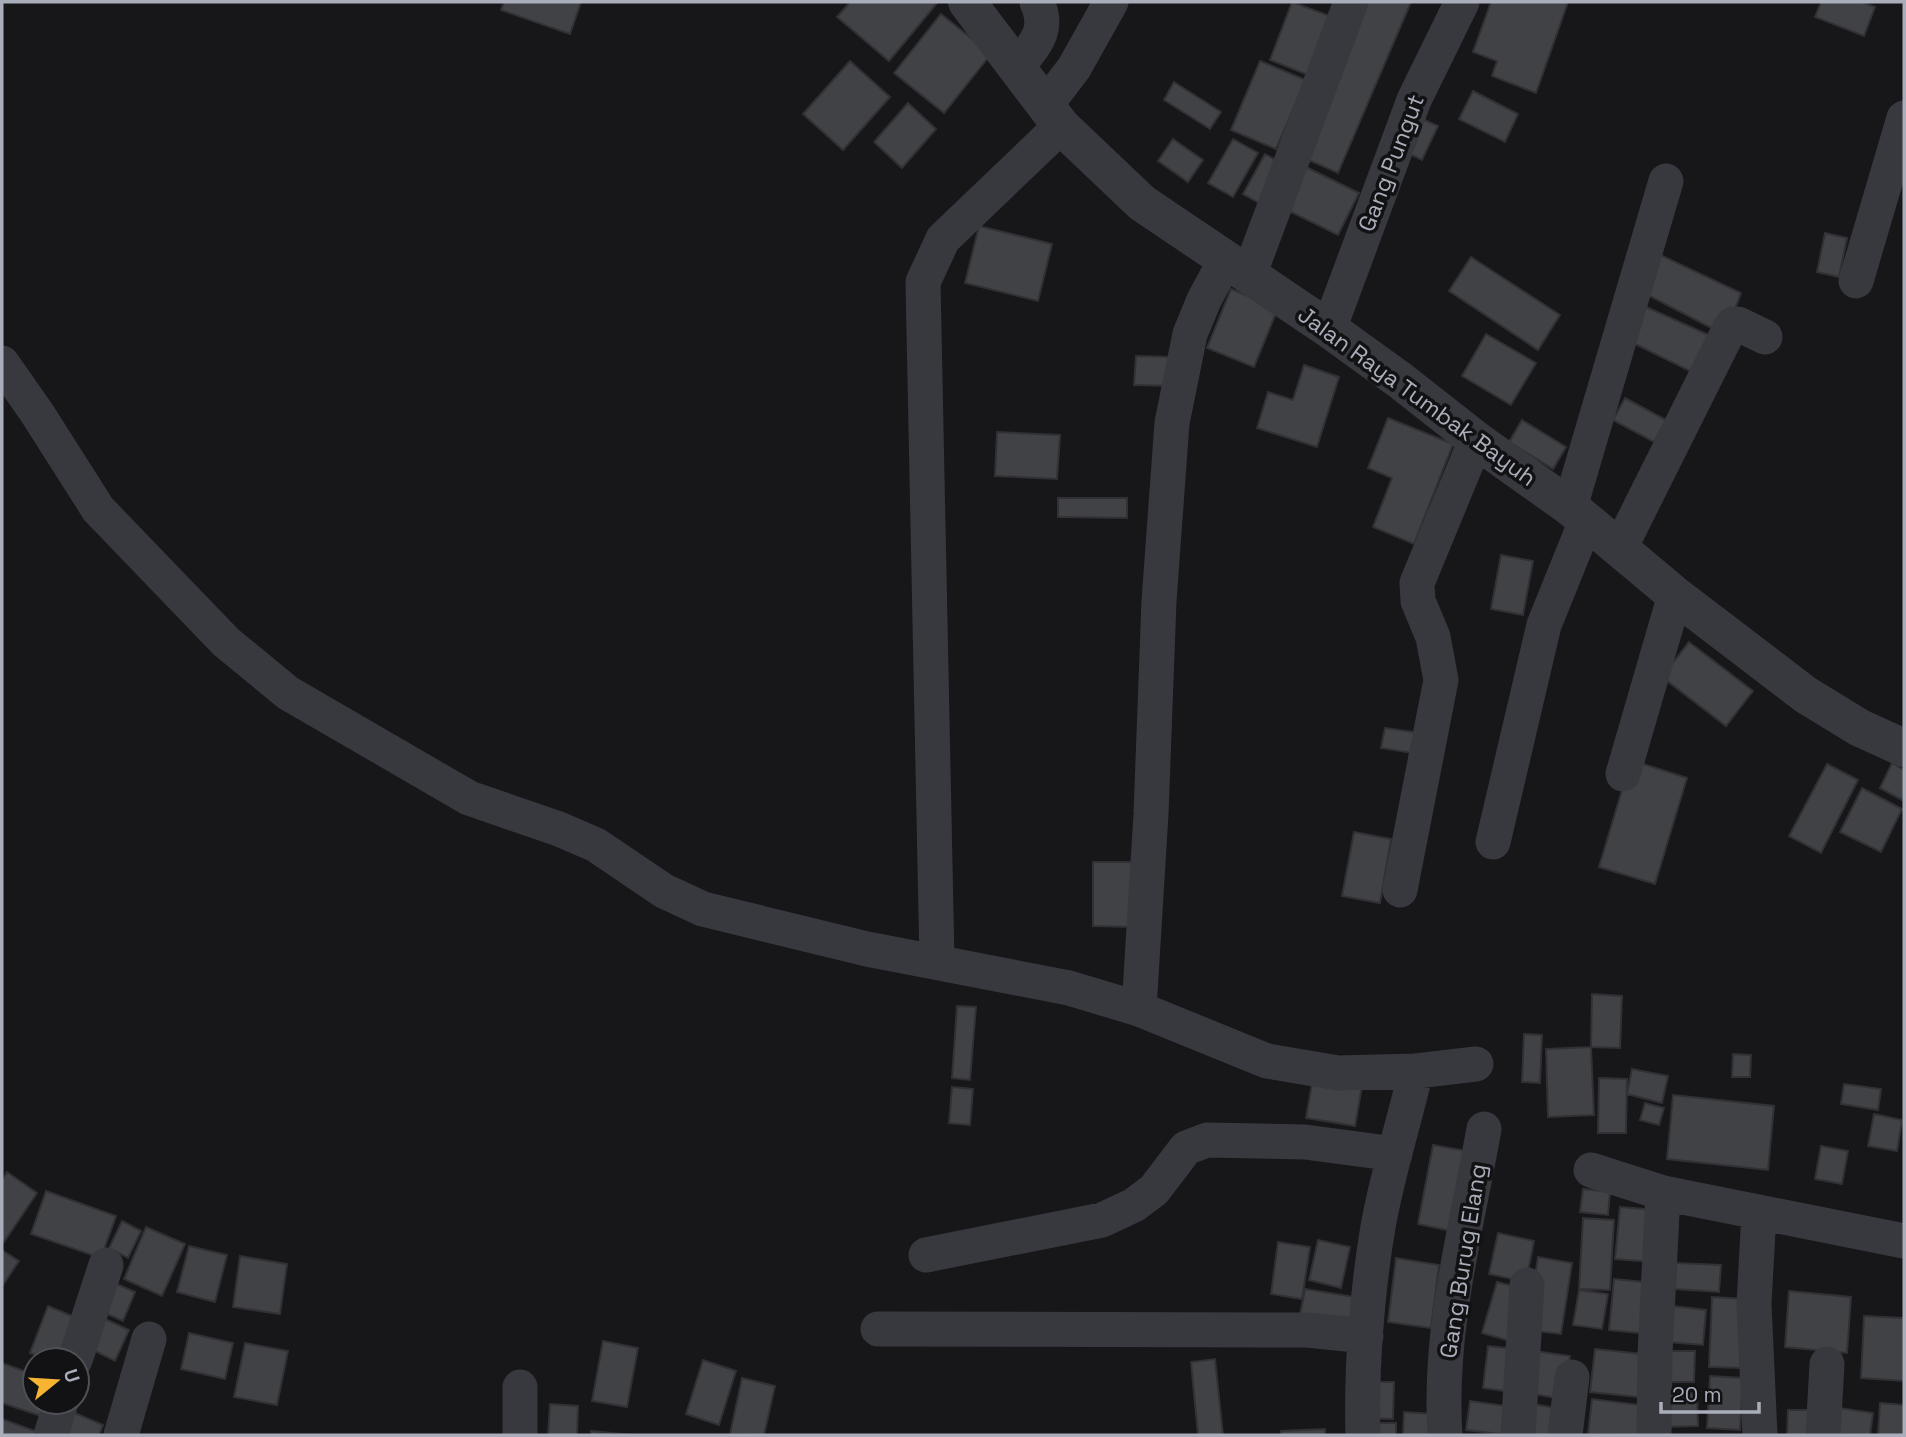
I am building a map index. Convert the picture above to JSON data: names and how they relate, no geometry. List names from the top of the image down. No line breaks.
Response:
{"streets":{"street":["Gang Pungut","Jalan Raya Tumbak Bayuh","Gang Burug Elang"]},"crossings":[["Gang Pungut","Jalan Raya Tumbak Bayuh"]],"scale_bar":"20 m","north":"right"}
